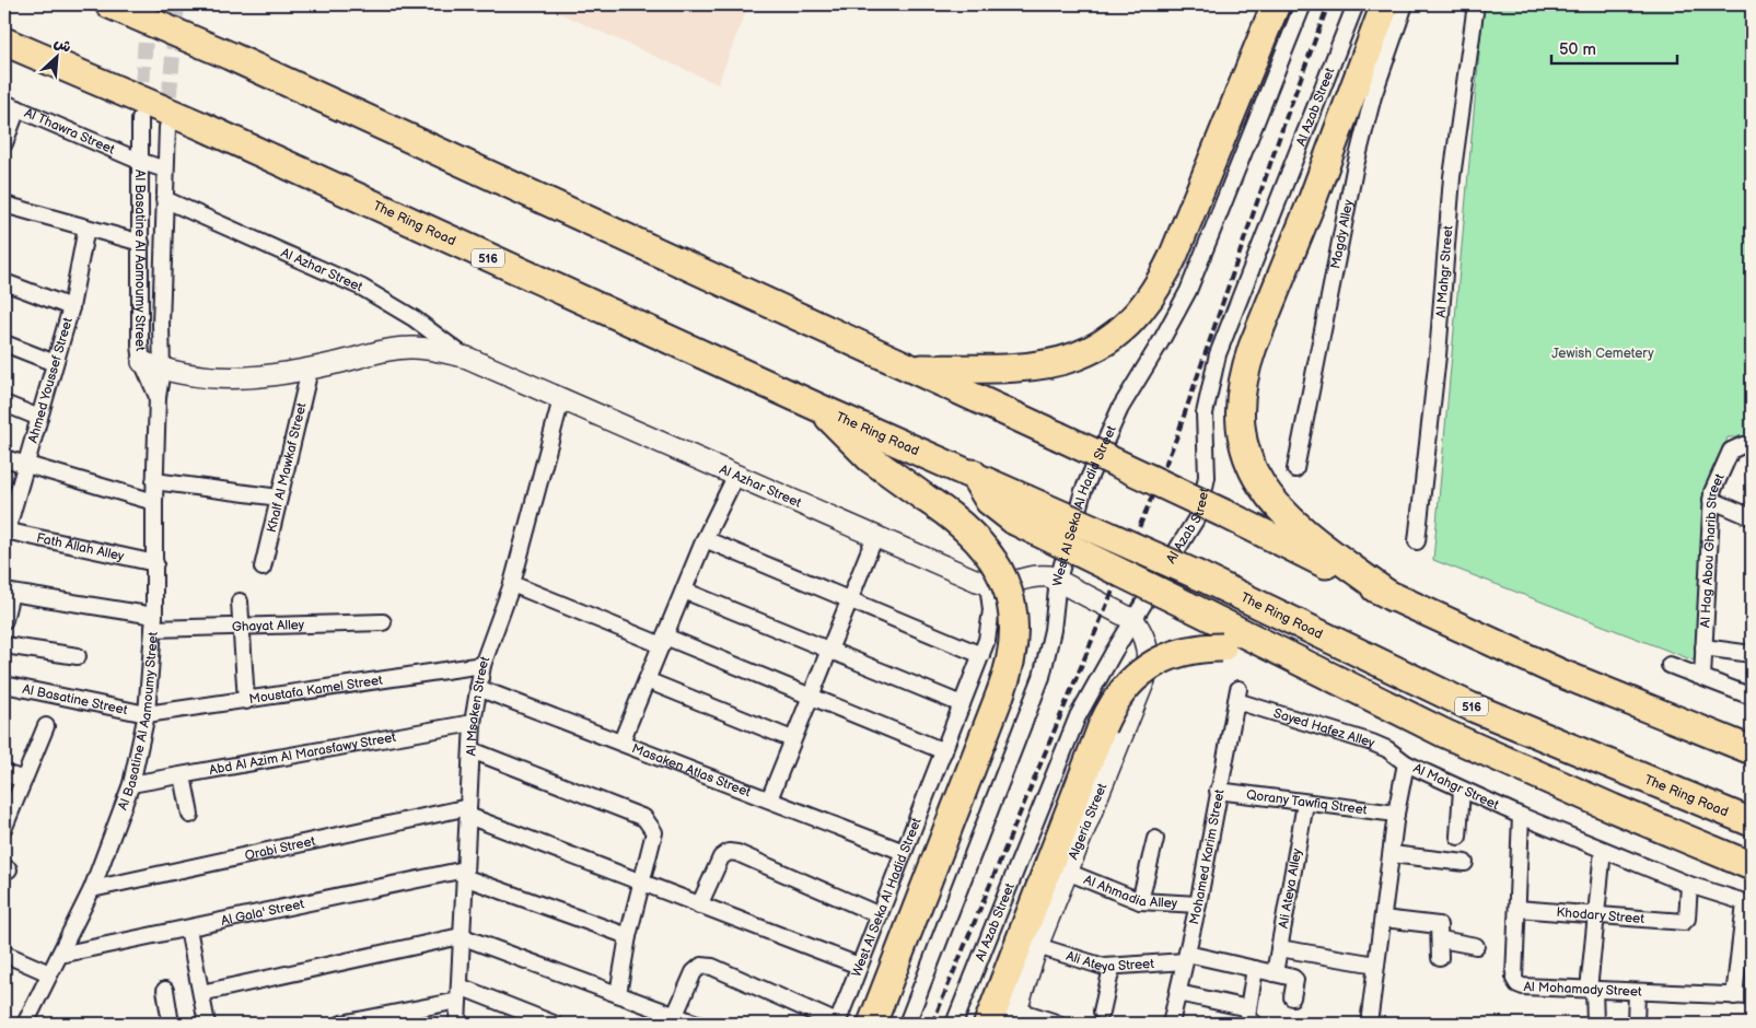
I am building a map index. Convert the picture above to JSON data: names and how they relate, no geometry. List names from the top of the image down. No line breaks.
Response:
{"streets":{"highway":["The Ring Road","516"],"street":["Al Azab Street","Al Thawra Street","Magdy Alley","Al Basatine Al Aamoumy Street","Al Azhar Street","Al Mahgr Street","Ahmed Youssef Street","Khalf Al Mawkaf Street","West Al Seka Al Hadid Street","Fath Allah Alley","Al Hag Abou Gharib Street","Ghayat Alley","Moustafa Kamel Street","Al Basatine Street","Al Msaken Street","Sayed Hafez Alley","Abd Al Azim Al Marasfawy Street","Masaken Atlas Street","Qorany Tawfiq Street","Algeria Street","Orabi Street","Mohamed Karim Street","Ali Ateya Alley","Al Ahmadia Alley","Al Gala' Street","Khodary Street","Ali Ateya Street","Al Mohamady Street"]},"crossings":[["Al Azab Street","Algeria Street"],["Al Thawra Street","Al Basatine Al Aamoumy Street"],["Al Basatine Al Aamoumy Street","Al Azhar Street"],["Al Basatine Al Aamoumy Street","Fath Allah Alley"],["Al Basatine Al Aamoumy Street","Ghayat Alley"],["Al Basatine Al Aamoumy Street","Moustafa Kamel Street"],["Al Basatine Al Aamoumy Street","Al Basatine Street"],["Al Basatine Al Aamoumy Street","Abd Al Azim Al Marasfawy Street"],["Al Basatine Al Aamoumy Street","Orabi Street"],["Al Basatine Al Aamoumy Street","Al Gala' Street"],["Al Azhar Street","Khalf Al Mawkaf Street"],["Al Azhar Street","West Al Seka Al Hadid Street"],["Al Azhar Street","Al Msaken Street"],["Al Mahgr Street","Sayed Hafez Alley"],["Al Mahgr Street","Qorany Tawfiq Street"],["Al Mahgr Street","Khodary Street"],["Al Mahgr Street","Al Mohamady Street"],["Ahmed Youssef Street","Fath Allah Alley"],["West Al Seka Al Hadid Street","Masaken Atlas Street"],["Moustafa Kamel Street","Al Basatine Street"],["Moustafa Kamel Street","Al Msaken Street"],["Al Msaken Street","Abd Al Azim Al Marasfawy Street"],["Al Msaken Street","Masaken Atlas Street"],["Al Msaken Street","Orabi Street"],["Al Msaken Street","Al Gala' Street"],["Sayed Hafez Alley","Mohamed Karim Street"],["Qorany Tawfiq Street","Mohamed Karim Street"],["Qorany Tawfiq Street","Ali Ateya Alley"],["Algeria Street","Al Ahmadia Alley"],["Algeria Street","Ali Ateya Street"],["Mohamed Karim Street","Al Ahmadia Alley"],["Mohamed Karim Street","Ali Ateya Street"],["Ali Ateya Alley","Ali Ateya Street"],["Khodary Street","Al Mohamady Street"]],"parks":["Jewish Cemetery"],"scale_bar":"50 m","north":"top right"}
